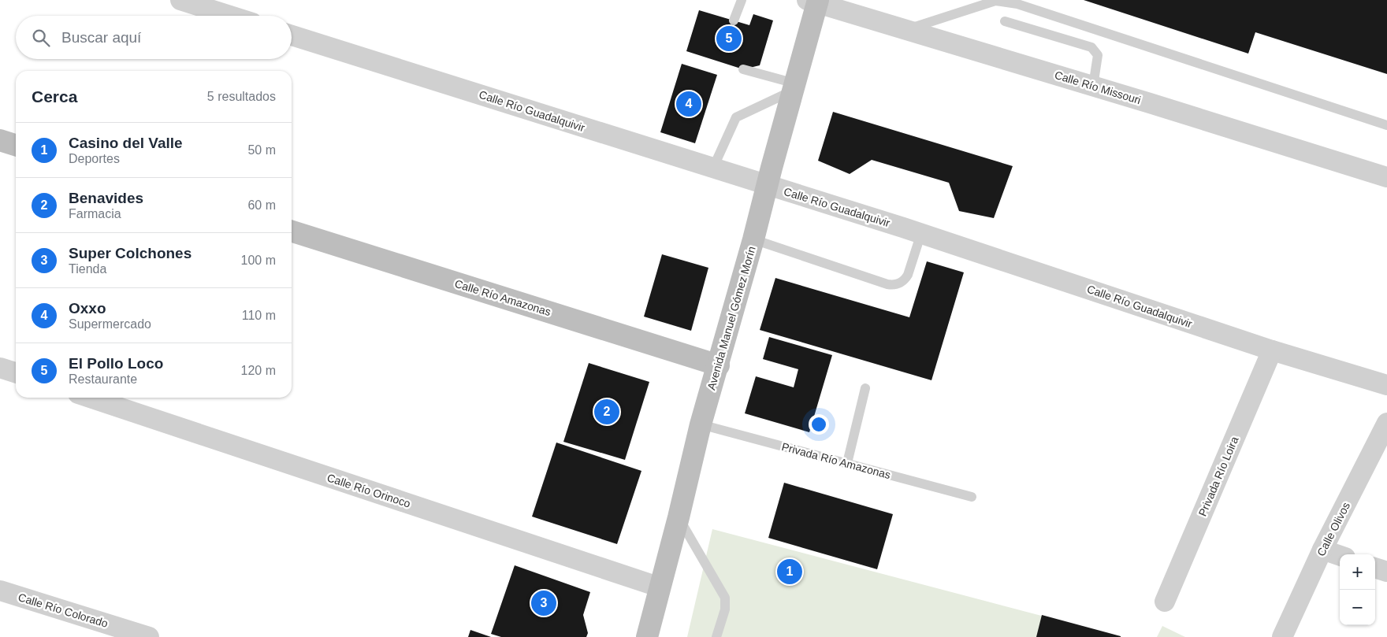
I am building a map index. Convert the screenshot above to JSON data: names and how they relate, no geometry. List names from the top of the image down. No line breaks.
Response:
{"streets":{"main road":["Calle Río Amazonas","Avenida Manuel Gómez Morín"],"street":["Calle Río Missouri","Calle Río Guadalquivir","Privada Río Loira","Calle Río Orinoco","Calle Olivos","Calle Río Colorado"],"lane":["Privada Río Amazonas"]},"crossings":[["Calle Río Missouri","Avenida Manuel Gómez Morín"],["Calle Río Guadalquivir","Avenida Manuel Gómez Morín"],["Calle Río Guadalquivir","Privada Río Loira"],["Calle Río Amazonas","Avenida Manuel Gómez Morín"],["Avenida Manuel Gómez Morín","Privada Río Amazonas"],["Avenida Manuel Gómez Morín","Calle Río Orinoco"]],"page":{"search":"Buscar aquí","pins":["5","4","2","1","3"],"heading":["Cerca","5 resultados"],"list":[{"mark":"1","name":"Casino del Valle","note":"Deportes","value":"50 m"},{"mark":"2","name":"Benavides","note":"Farmacia","value":"60 m"},{"mark":"3","name":"Super Colchones","note":"Tienda","value":"100 m"},{"mark":"4","name":"Oxxo","note":"Supermercado","value":"110 m"},{"mark":"5","name":"El Pollo Loco","note":"Restaurante","value":"120 m"}],"map_buttons":["+","−"]}}
